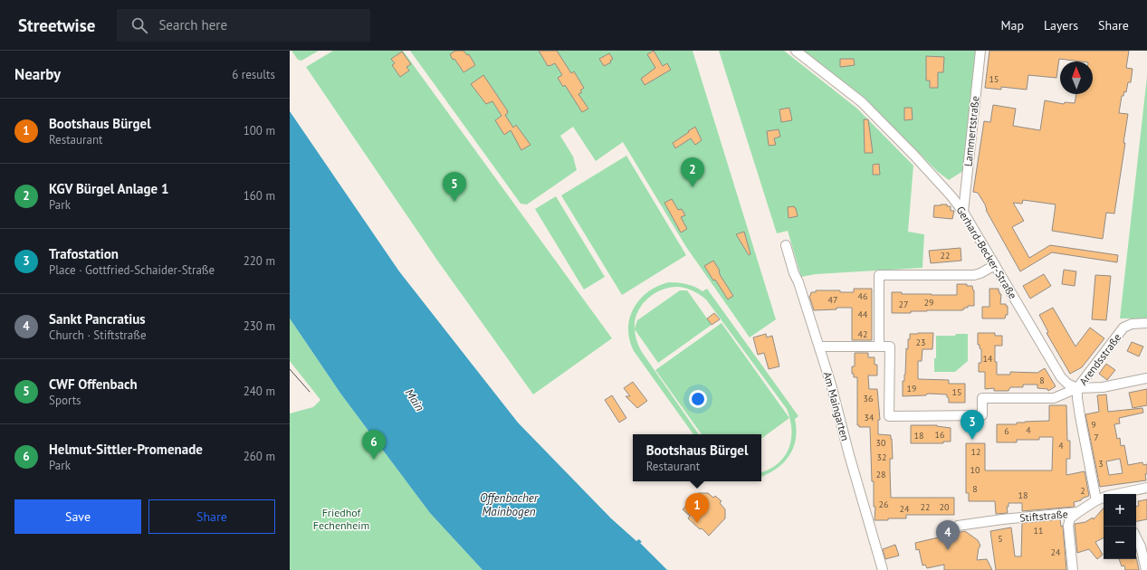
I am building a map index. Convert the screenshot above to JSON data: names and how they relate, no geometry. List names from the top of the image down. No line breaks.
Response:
{"streets":{"street":["Lammertstraße","Gerhard-Becker-Straße","Arendsstraße","Am Maingarten","Stiftstraße"]},"crossings":[["Lammertstraße","Gerhard-Becker-Straße"],["Gerhard-Becker-Straße","Arendsstraße"]],"water":["Main","Offenbacher Mainbogen"],"parks":["Friedhof Fechenheim"],"house_numbers":["15","22","46","47","29","27","44","42","23","14","8","19","15","36","34","9","4","6","16","18","7","30","4","12","32","3","10","28","8","2","18","26","22","20","24","11","5","24"],"north":"top","page":{"header":"Streetwise","search":"Search here","nav":["Map","Layers","Share"],"heading":["Nearby","6 results"],"list":[{"mark":"1","name":"Bootshaus Bürgel","note":"Restaurant","value":"100 m"},{"mark":"2","name":"KGV Bürgel Anlage 1","note":"Park","value":"160 m"},{"mark":"3","name":"Trafostation","note":"Place · Gottfried-Schaider-Straße","value":"220 m"},{"mark":"4","name":"Sankt Pancratius","note":"Church · Stiftstraße","value":"230 m"},{"mark":"5","name":"CWF Offenbach","note":"Sports","value":"240 m"},{"mark":"6","name":"Helmut-Sittler-Promenade","note":"Park","value":"260 m"}],"pins":["2","5","3","6","1","4"],"popup":["Bootshaus Bürgel","Restaurant"],"buttons":["Save","Share"],"map_buttons":["+","−"]}}
